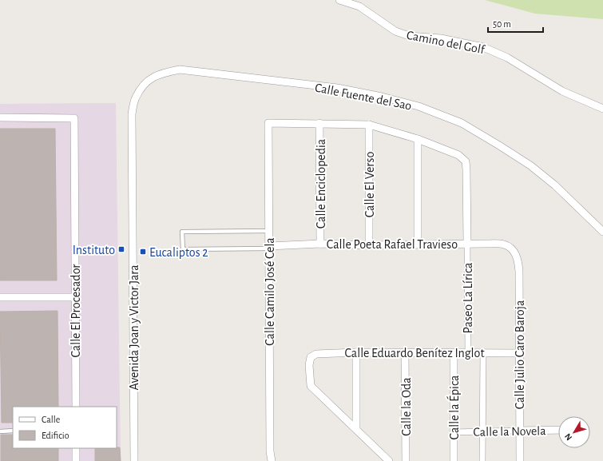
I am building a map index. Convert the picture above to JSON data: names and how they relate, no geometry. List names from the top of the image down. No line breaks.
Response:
{"streets":{"street":["Camino del Golf","Calle Fuente del Sao","Calle Enciclopedia","Calle El Verso","Calle Poeta Rafael Travieso","Calle Camilo José Cela","Paseo La Lírica","Calle El Procesador","Avenida Joan y Victor Jara","Calle Eduardo Benítez Inglot","Calle Julio Caro Baroja","Calle la Oda","Calle la Épica","Calle la Novela"]},"crossings":[["Calle Fuente del Sao","Avenida Joan y Victor Jara"],["Calle Enciclopedia","Calle Poeta Rafael Travieso"],["Calle Enciclopedia","Calle Camilo José Cela"],["Calle El Verso","Calle Poeta Rafael Travieso"],["Calle Poeta Rafael Travieso","Calle Camilo José Cela"],["Calle Poeta Rafael Travieso","Paseo La Lírica"],["Calle Poeta Rafael Travieso","Calle Julio Caro Baroja"],["Paseo La Lírica","Calle Eduardo Benítez Inglot"],["Calle Eduardo Benítez Inglot","Calle Julio Caro Baroja"],["Calle Eduardo Benítez Inglot","Calle la Oda"],["Calle Eduardo Benítez Inglot","Calle la Épica"],["Calle Julio Caro Baroja","Calle la Novela"],["Calle la Épica","Calle la Novela"]],"places":{"transit":["Instituto","Eucaliptos 2"]},"legend":["Calle","Edificio"],"scale_bar":"50 m","north":"bottom left"}
